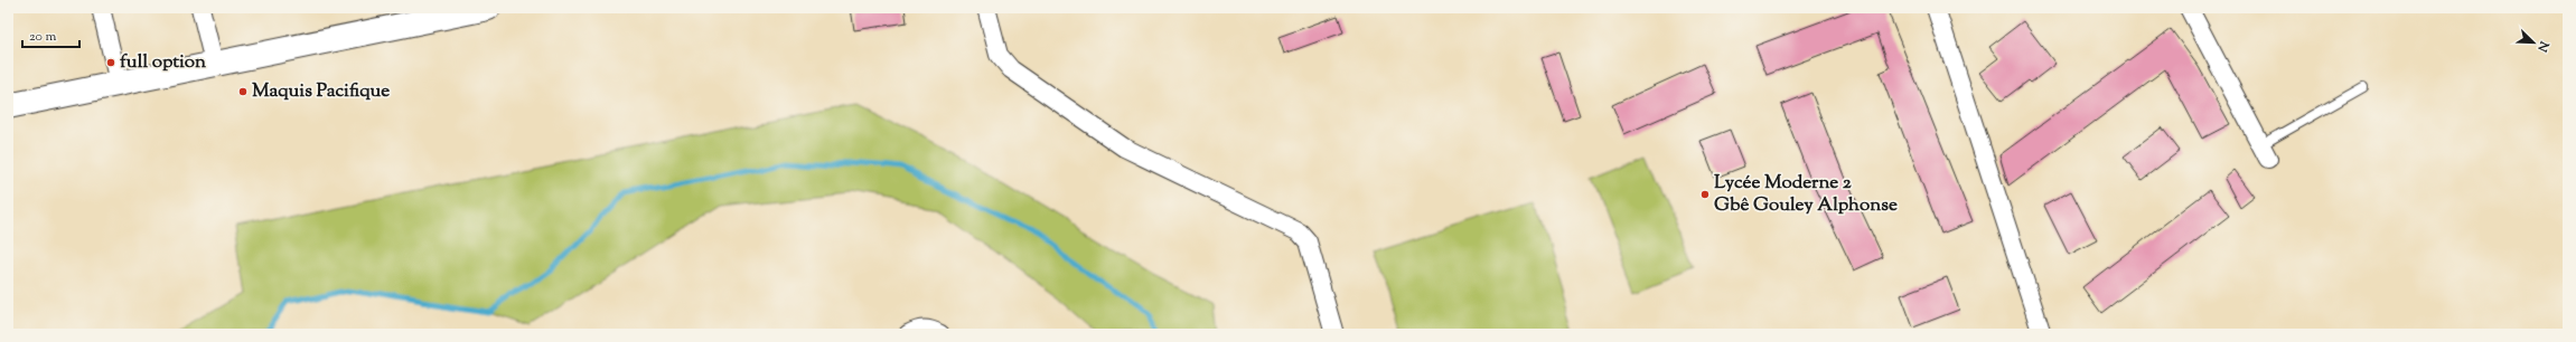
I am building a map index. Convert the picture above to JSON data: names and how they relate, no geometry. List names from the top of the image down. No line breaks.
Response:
{"places":["full option","Maquis Pacifique","Lycée Moderne 2 Gbê Gouley Alphonse"],"scale_bar":"20 m","north":"bottom right"}
